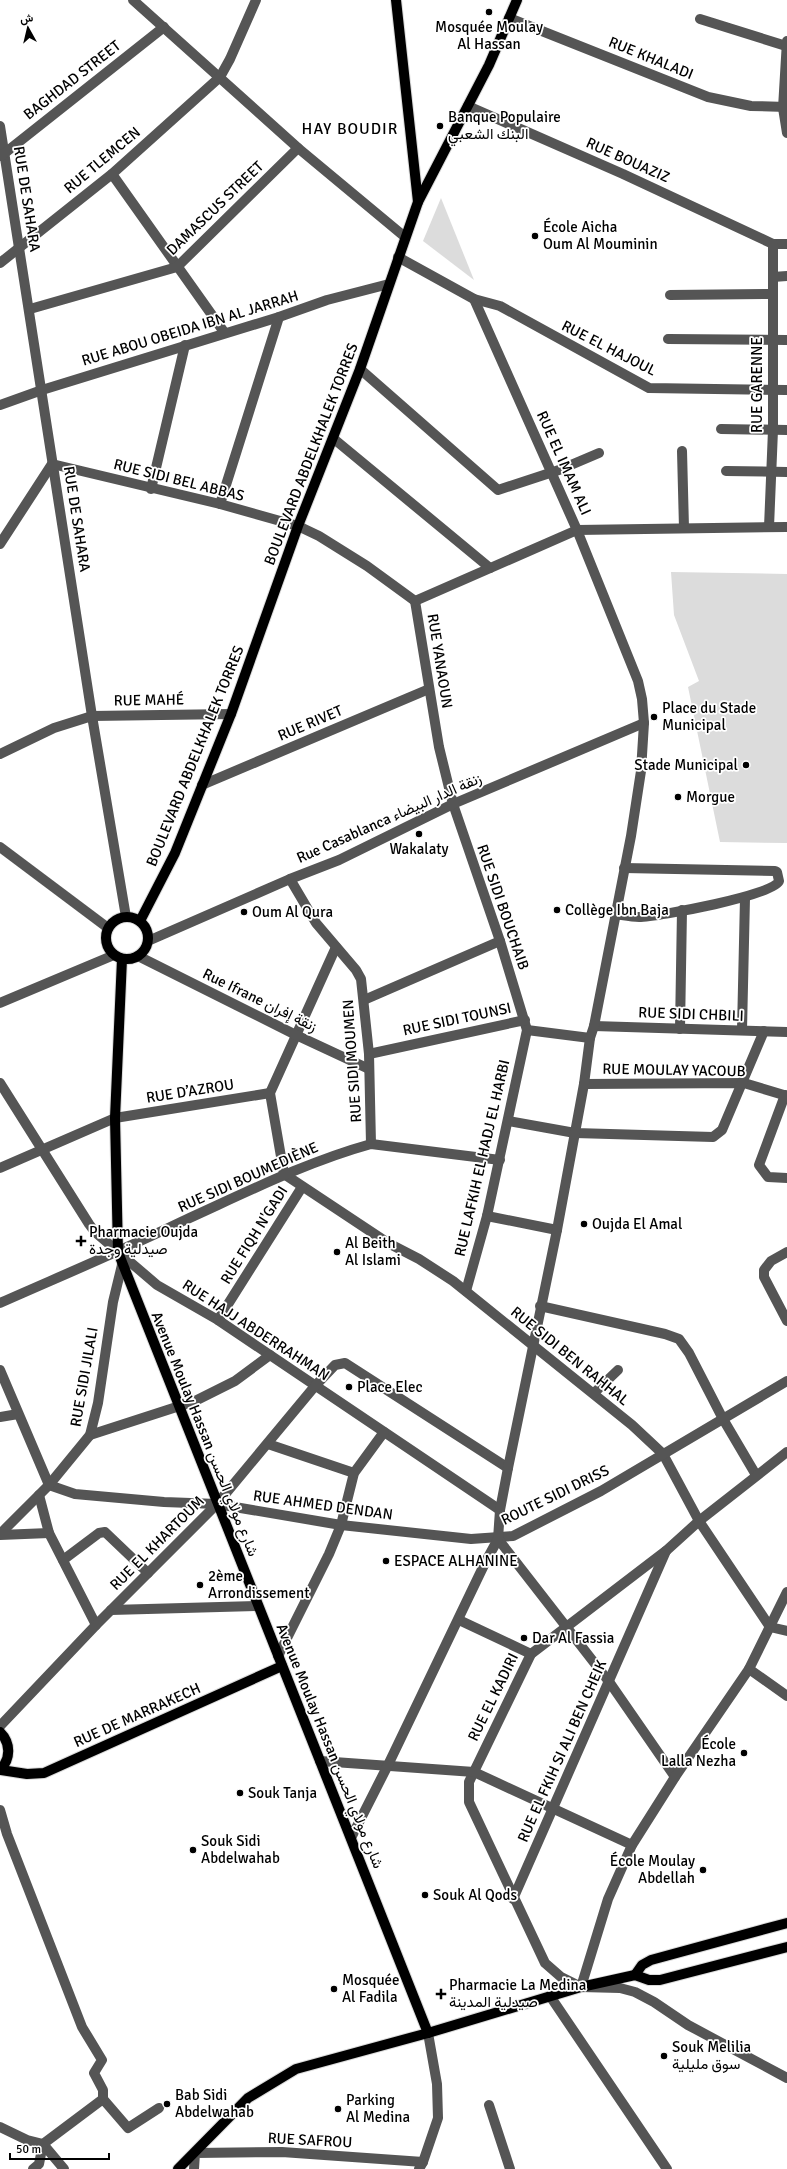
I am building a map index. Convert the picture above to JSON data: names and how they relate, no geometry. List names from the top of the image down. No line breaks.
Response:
{"streets":{"main road":["BOULEVARD ABDELKHALEK TORRES","Avenue Moulay Hassan شارع مولاي الحسن","RUE DE MARRAKECH"],"street":["RUE KHALADI","BAGHDAD STREET","RUE TLEMCEN","RUE BOUAZIZ","RUE DE SAHARA","DAMASCUS STREET","RUE ABOU OBEIDA IBN AL JARRAH","RUE EL HAJOUL","RUE GARENNE","RUE EL IMAM ALI","RUE SIDI BEL ABBAS","RUE YANAOUN","RUE MAHÉ","RUE RIVET","Rue Casablanca زنقة الدار البيضاء","RUE SIDI BOUCHAIB","Rue Ifrane زنقة إفران","RUE SIDI CHBILI","RUE SIDI TOUNSI","RUE SIDI MOUMEN","RUE MOULAY YACOUB","RUE D’AZROU","RUE LAFKIH EL HADJ EL HARBI","RUE SIDI BOUMEDIÈNE","RUE FIQH N'GADI","RUE HAJJ ABDERRAHMAN","RUE SIDI BEN RAHHAL","RUE SIDI JILALI","ROUTE SIDI DRISS","RUE AHMED DENDAN","RUE EL KHARTOUM","RUE EL KADIRI","RUE EL FKIH SI ALI BEN CHEIK","RUE SAFROU"]},"crossings":[["RUE KHALADI","BOULEVARD ABDELKHALEK TORRES"],["BAGHDAD STREET","RUE DE SAHARA"],["RUE TLEMCEN","RUE DE SAHARA"],["RUE BOUAZIZ","RUE GARENNE"],["RUE BOUAZIZ","BOULEVARD ABDELKHALEK TORRES"],["RUE DE SAHARA","DAMASCUS STREET"],["RUE DE SAHARA","RUE ABOU OBEIDA IBN AL JARRAH"],["RUE DE SAHARA","BOULEVARD ABDELKHALEK TORRES"],["RUE DE SAHARA","RUE SIDI BEL ABBAS"],["RUE DE SAHARA","RUE MAHÉ"],["RUE DE SAHARA","Rue Casablanca زنقة الدار البيضاء"],["RUE DE SAHARA","Rue Ifrane زنقة إفران"],["RUE DE SAHARA","Avenue Moulay Hassan شارع مولاي الحسن"],["RUE ABOU OBEIDA IBN AL JARRAH","BOULEVARD ABDELKHALEK TORRES"],["RUE EL HAJOUL","RUE GARENNE"],["RUE EL HAJOUL","RUE EL IMAM ALI"],["BOULEVARD ABDELKHALEK TORRES","RUE SIDI BEL ABBAS"],["BOULEVARD ABDELKHALEK TORRES","RUE MAHÉ"],["BOULEVARD ABDELKHALEK TORRES","RUE RIVET"],["BOULEVARD ABDELKHALEK TORRES","Rue Casablanca زنقة الدار البيضاء"],["BOULEVARD ABDELKHALEK TORRES","Rue Ifrane زنقة إفران"],["BOULEVARD ABDELKHALEK TORRES","Avenue Moulay Hassan شارع مولاي الحسن"],["RUE EL IMAM ALI","RUE YANAOUN"],["RUE EL IMAM ALI","Rue Casablanca زنقة الدار البيضاء"],["RUE EL IMAM ALI","RUE SIDI CHBILI"],["RUE EL IMAM ALI","RUE SIDI TOUNSI"],["RUE EL IMAM ALI","RUE MOULAY YACOUB"],["RUE EL IMAM ALI","RUE HAJJ ABDERRAHMAN"],["RUE EL IMAM ALI","RUE SIDI BEN RAHHAL"],["RUE EL IMAM ALI","ROUTE SIDI DRISS"],["RUE EL IMAM ALI","RUE AHMED DENDAN"],["RUE EL IMAM ALI","RUE EL KHARTOUM"],["RUE SIDI BEL ABBAS","RUE YANAOUN"],["RUE YANAOUN","RUE RIVET"],["RUE YANAOUN","Rue Casablanca زنقة الدار البيضاء"],["RUE YANAOUN","RUE SIDI BOUCHAIB"],["Rue Casablanca زنقة الدار البيضاء","RUE SIDI BOUCHAIB"],["Rue Casablanca زنقة الدار البيضاء","Rue Ifrane زنقة إفران"],["Rue Casablanca زنقة الدار البيضاء","RUE SIDI MOUMEN"],["Rue Casablanca زنقة الدار البيضاء","Avenue Moulay Hassan شارع مولاي الحسن"],["RUE SIDI BOUCHAIB","RUE SIDI TOUNSI"],["RUE SIDI BOUCHAIB","RUE LAFKIH EL HADJ EL HARBI"],["Rue Ifrane زنقة إفران","RUE SIDI MOUMEN"],["Rue Ifrane زنقة إفران","Avenue Moulay Hassan شارع مولاي الحسن"],["RUE SIDI TOUNSI","RUE SIDI MOUMEN"],["RUE SIDI TOUNSI","RUE LAFKIH EL HADJ EL HARBI"],["RUE SIDI MOUMEN","RUE SIDI BOUMEDIÈNE"],["RUE D’AZROU","RUE HAJJ ABDERRAHMAN"],["RUE D’AZROU","Avenue Moulay Hassan شارع مولاي الحسن"],["RUE LAFKIH EL HADJ EL HARBI","RUE SIDI BEN RAHHAL"],["RUE SIDI BOUMEDIÈNE","RUE HAJJ ABDERRAHMAN"],["RUE SIDI BOUMEDIÈNE","RUE SIDI BEN RAHHAL"],["RUE SIDI BOUMEDIÈNE","Avenue Moulay Hassan شارع مولاي الحسن"],["RUE FIQH N'GADI","RUE HAJJ ABDERRAHMAN"],["RUE FIQH N'GADI","RUE SIDI BEN RAHHAL"],["RUE HAJJ ABDERRAHMAN","Avenue Moulay Hassan شارع مولاي الحسن"],["RUE HAJJ ABDERRAHMAN","RUE EL KHARTOUM"],["RUE SIDI BEN RAHHAL","ROUTE SIDI DRISS"],["RUE SIDI BEN RAHHAL","RUE EL KADIRI"],["RUE SIDI JILALI","Avenue Moulay Hassan شارع مولاي الحسن"],["RUE SIDI JILALI","RUE AHMED DENDAN"],["Avenue Moulay Hassan شارع مولاي الحسن","ROUTE SIDI DRISS"],["Avenue Moulay Hassan شارع مولاي الحسن","RUE AHMED DENDAN"],["Avenue Moulay Hassan شارع مولاي الحسن","RUE EL KHARTOUM"],["Avenue Moulay Hassan شارع مولاي الحسن","RUE DE MARRAKECH"],["ROUTE SIDI DRISS","RUE AHMED DENDAN"],["RUE AHMED DENDAN","RUE EL KHARTOUM"],["RUE EL KADIRI","RUE EL FKIH SI ALI BEN CHEIK"]],"districts":["HAY BOUDIR"],"places":{"other":["Mosquée Moulay Al Hassan","Banque Populaire البنك الشعبي","École Aicha Oum Al Mouminin","Place du Stade Municipal","Stade Municipal","Morgue","Wakalaty","Collège Ibn Baja","Oum Al Qura","Oujda El Amal","Al Beith Al Islami","Place Elec","ESPACE ALHANINE","2ème Arrondissement","Dar Al Fassia","École Lalla Nezha","Souk Tanja","Souk Sidi Abdelwahab","École Moulay Abdellah","Souk Al Qods","Mosquée Al Fadila","Souk Melilia سوق مليلية","Bab Sidi Abdelwahab","Parking Al Medina"],"health":["Pharmacie Oujda صيدلية وجدة","Pharmacie La Medina صيدلية المدينة"]},"scale_bar":"50 m","north":"top"}
